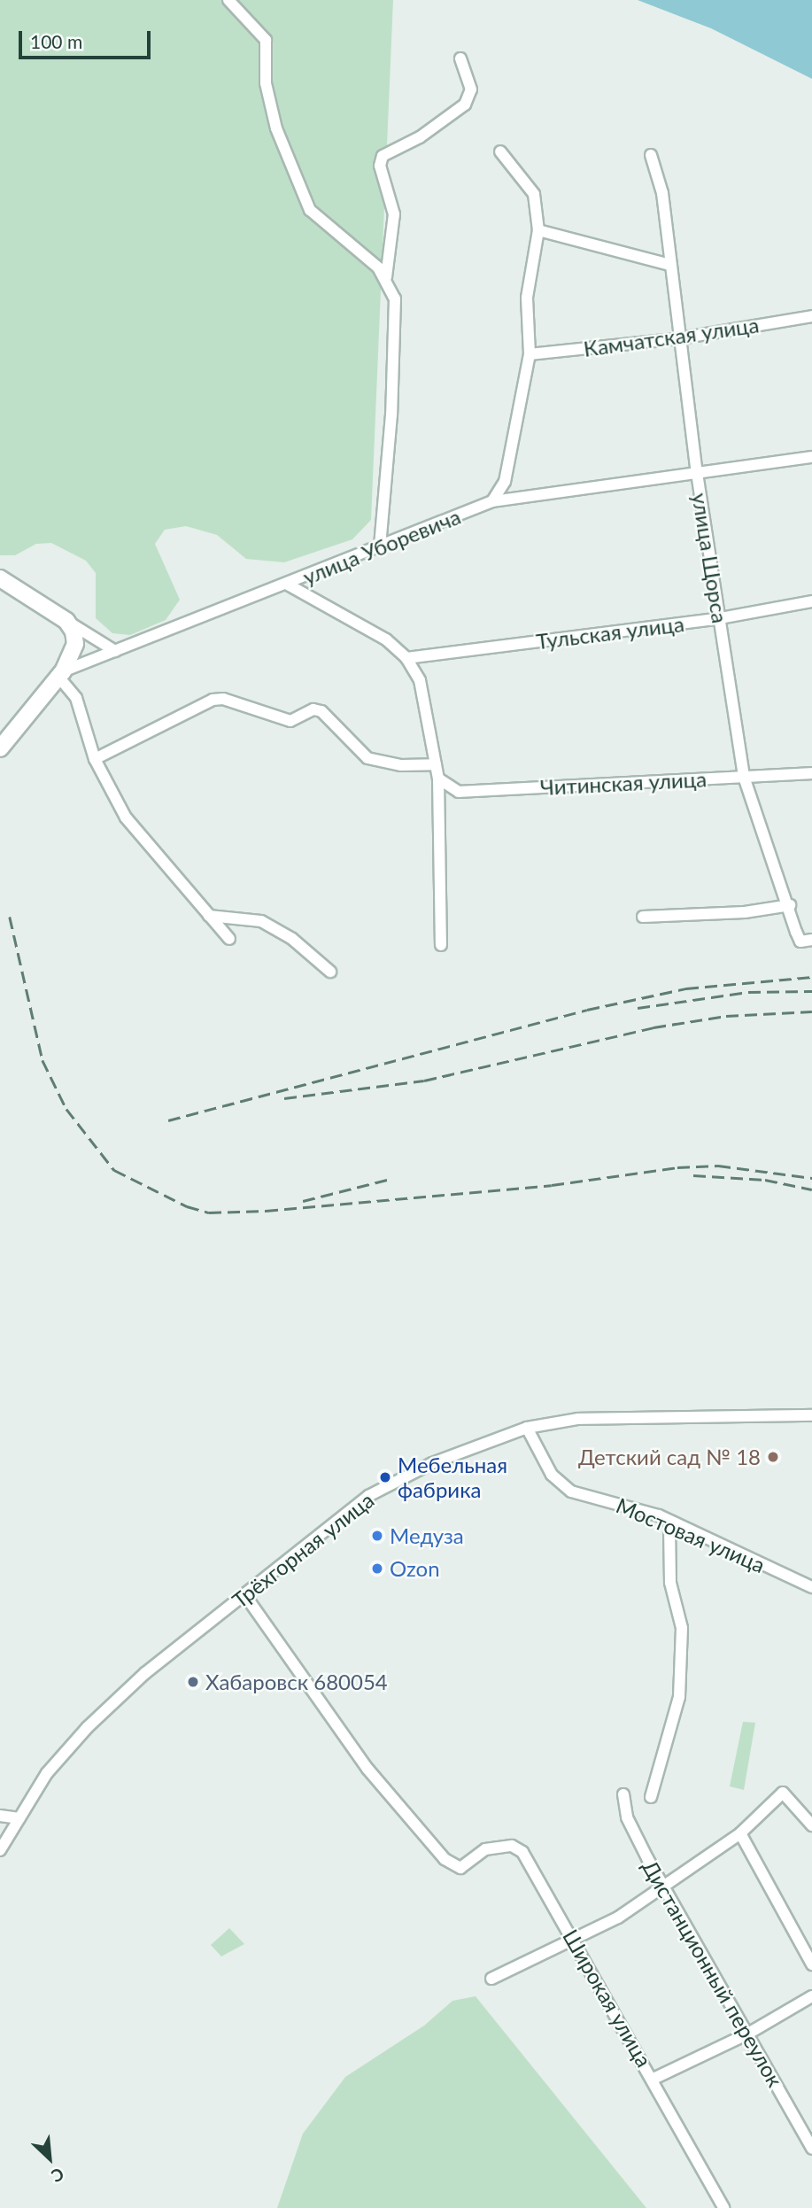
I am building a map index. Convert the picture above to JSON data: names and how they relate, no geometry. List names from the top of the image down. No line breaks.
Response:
{"streets":{"main road":["улица Уборевича"],"street":["Камчатская улица","улица Щорса","Тульская улица","Читинская улица","Мостовая улица","Трёхгорная улица","Дистанционный переулок","Широкая улица"]},"crossings":[["Камчатская улица","улица Щорса"],["улица Уборевича","улица Щорса"],["улица Щорса","Тульская улица"],["улица Щорса","Читинская улица"],["Мостовая улица","Трёхгорная улица"],["Трёхгорная улица","Широкая улица"]],"places":["Детский сад № 18","Мебельная фабрика","Медуза","Ozon","Хабаровск 680054"],"scale_bar":"100 m","north":"bottom right"}
